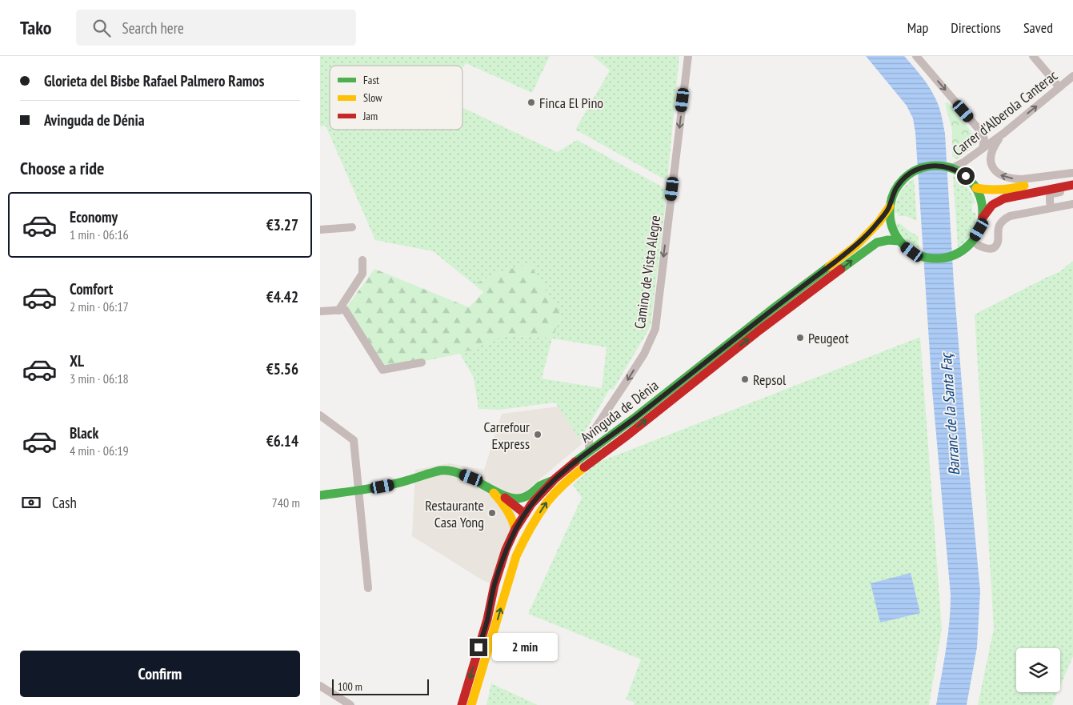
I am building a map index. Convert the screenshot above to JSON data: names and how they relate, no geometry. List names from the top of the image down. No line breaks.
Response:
{"streets":{"main road":["Avinguda de Dénia"],"street":["Carrer d'Alberola Canterac","Camino de Vista Alegre"]},"crossings":[["Carrer d'Alberola Canterac","Avinguda de Dénia"],["Camino de Vista Alegre","Avinguda de Dénia"]],"one_way":["Carrer d'Alberola Canterac","Camino de Vista Alegre"],"water":["Barranc de la Santa Faç"],"places":["Finca El Pino","Peugeot","Repsol","Carrefour Express","Restaurante Casa Yong"],"legend":["Fast","Slow","Jam"],"scale_bar":"100 m","page":{"header":"Tako","search":"Search here","nav":["Map","Directions","Saved"],"banner":["Glorieta del Bisbe Rafael Palmero Ramos","Avinguda de Dénia"],"heading":"Choose a ride","list":[{"name":"Economy","note":"1 min · 06:16","value":"€3.27"},{"name":"Comfort","note":"2 min · 06:17","value":"€4.42"},{"name":"XL","note":"3 min · 06:18","value":"€5.56"},{"name":"Black","note":"4 min · 06:19","value":"€6.14"}],"pay":["Cash","740 m"],"bubble":"2 min","buttons":"Confirm","scale":"100 m"}}
